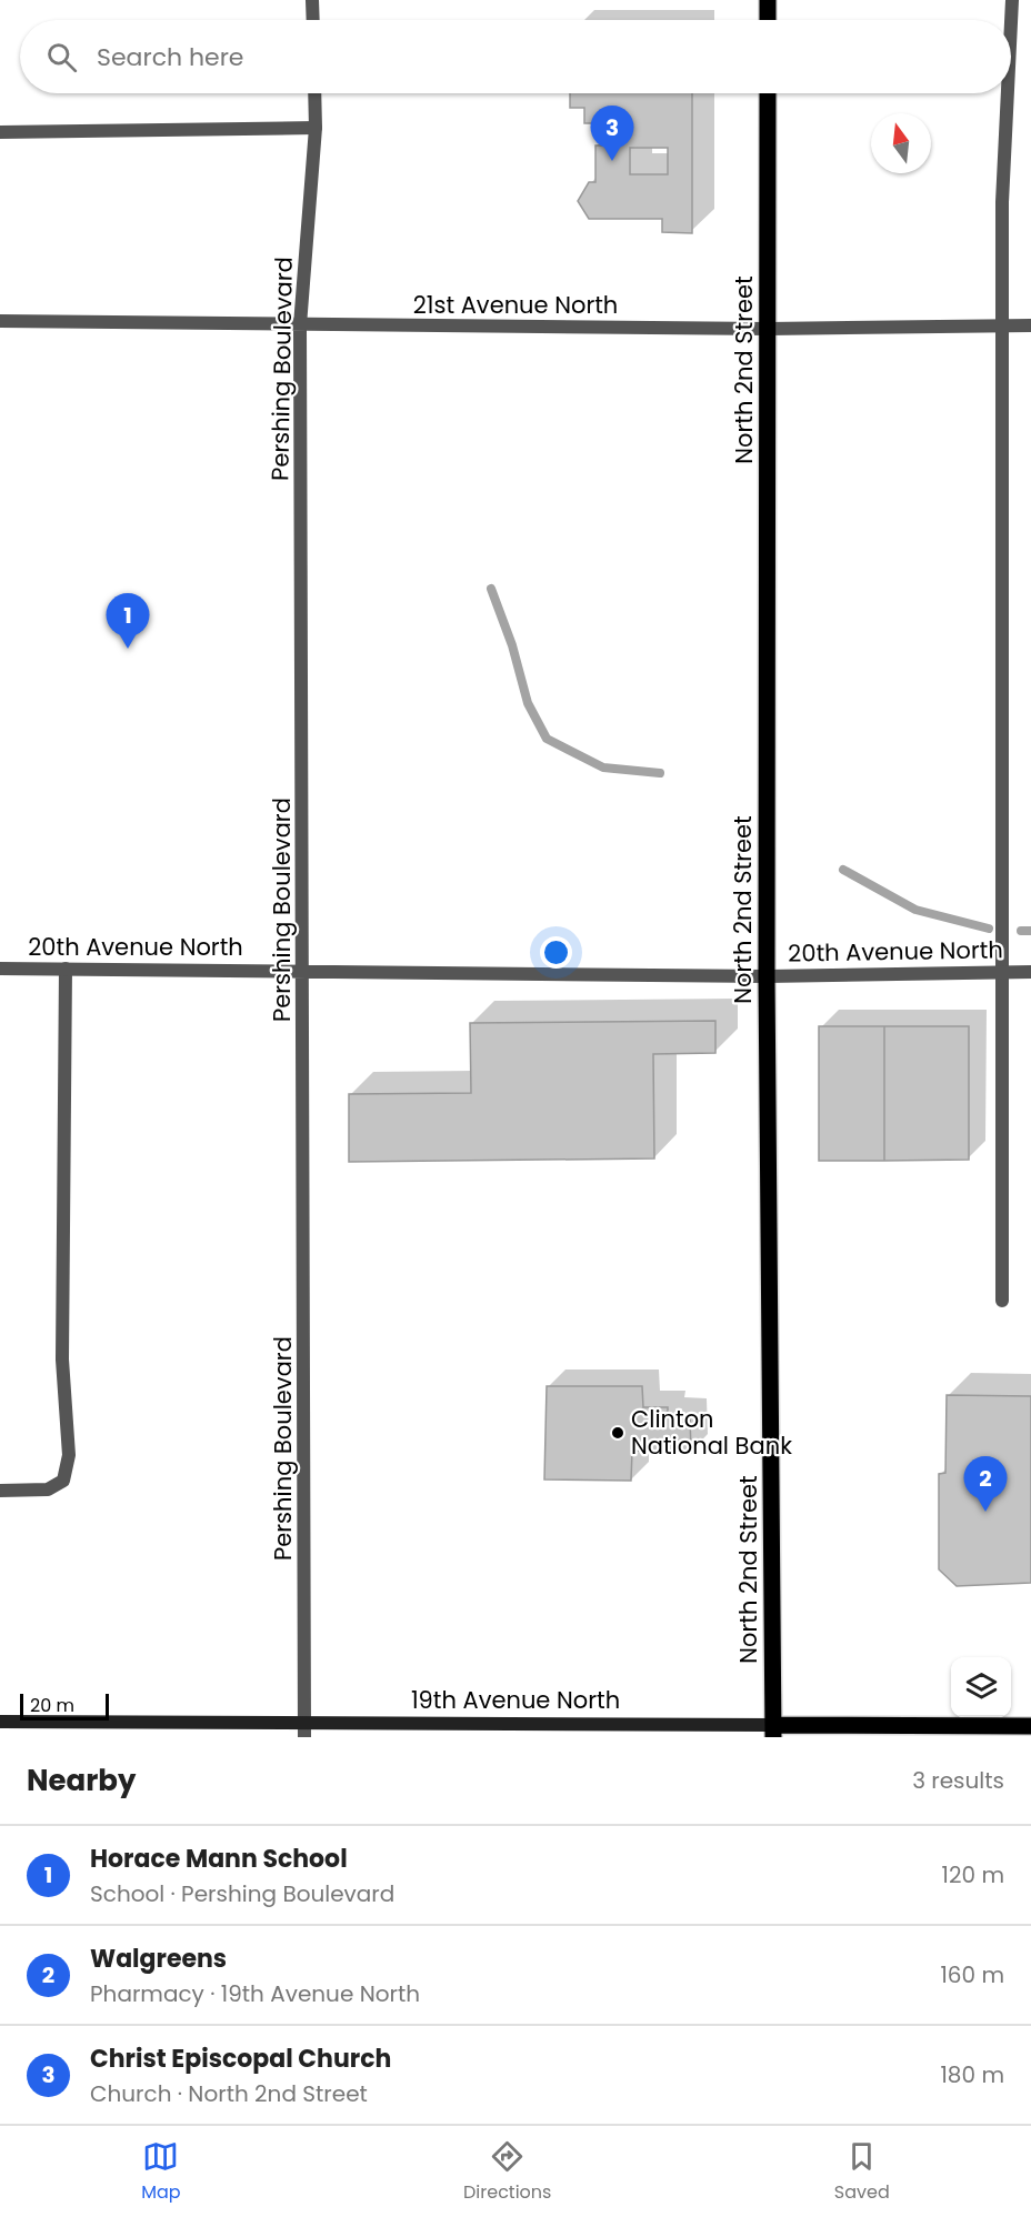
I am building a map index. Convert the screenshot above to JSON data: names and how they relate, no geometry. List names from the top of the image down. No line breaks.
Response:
{"streets":{"main road":["North 2nd Street","19th Avenue North"],"street":["21st Avenue North","Pershing Boulevard","20th Avenue North"]},"crossings":[["21st Avenue North","Pershing Boulevard"],["21st Avenue North","North 2nd Street"],["Pershing Boulevard","20th Avenue North"],["Pershing Boulevard","19th Avenue North"],["North 2nd Street","20th Avenue North"],["North 2nd Street","19th Avenue North"]],"places":["Clinton National Bank"],"scale_bar":"20 m","north":"top","page":{"search":"Search here","pins":["3","1","2"],"scale":"20 m","heading":["Nearby","3 results"],"list":[{"mark":"1","name":"Horace Mann School","note":"School · Pershing Boulevard","value":"120 m"},{"mark":"2","name":"Walgreens","note":"Pharmacy · 19th Avenue North","value":"160 m"},{"mark":"3","name":"Christ Episcopal Church","note":"Church · North 2nd Street","value":"180 m"}],"nav":["Map","Directions","Saved"]}}
